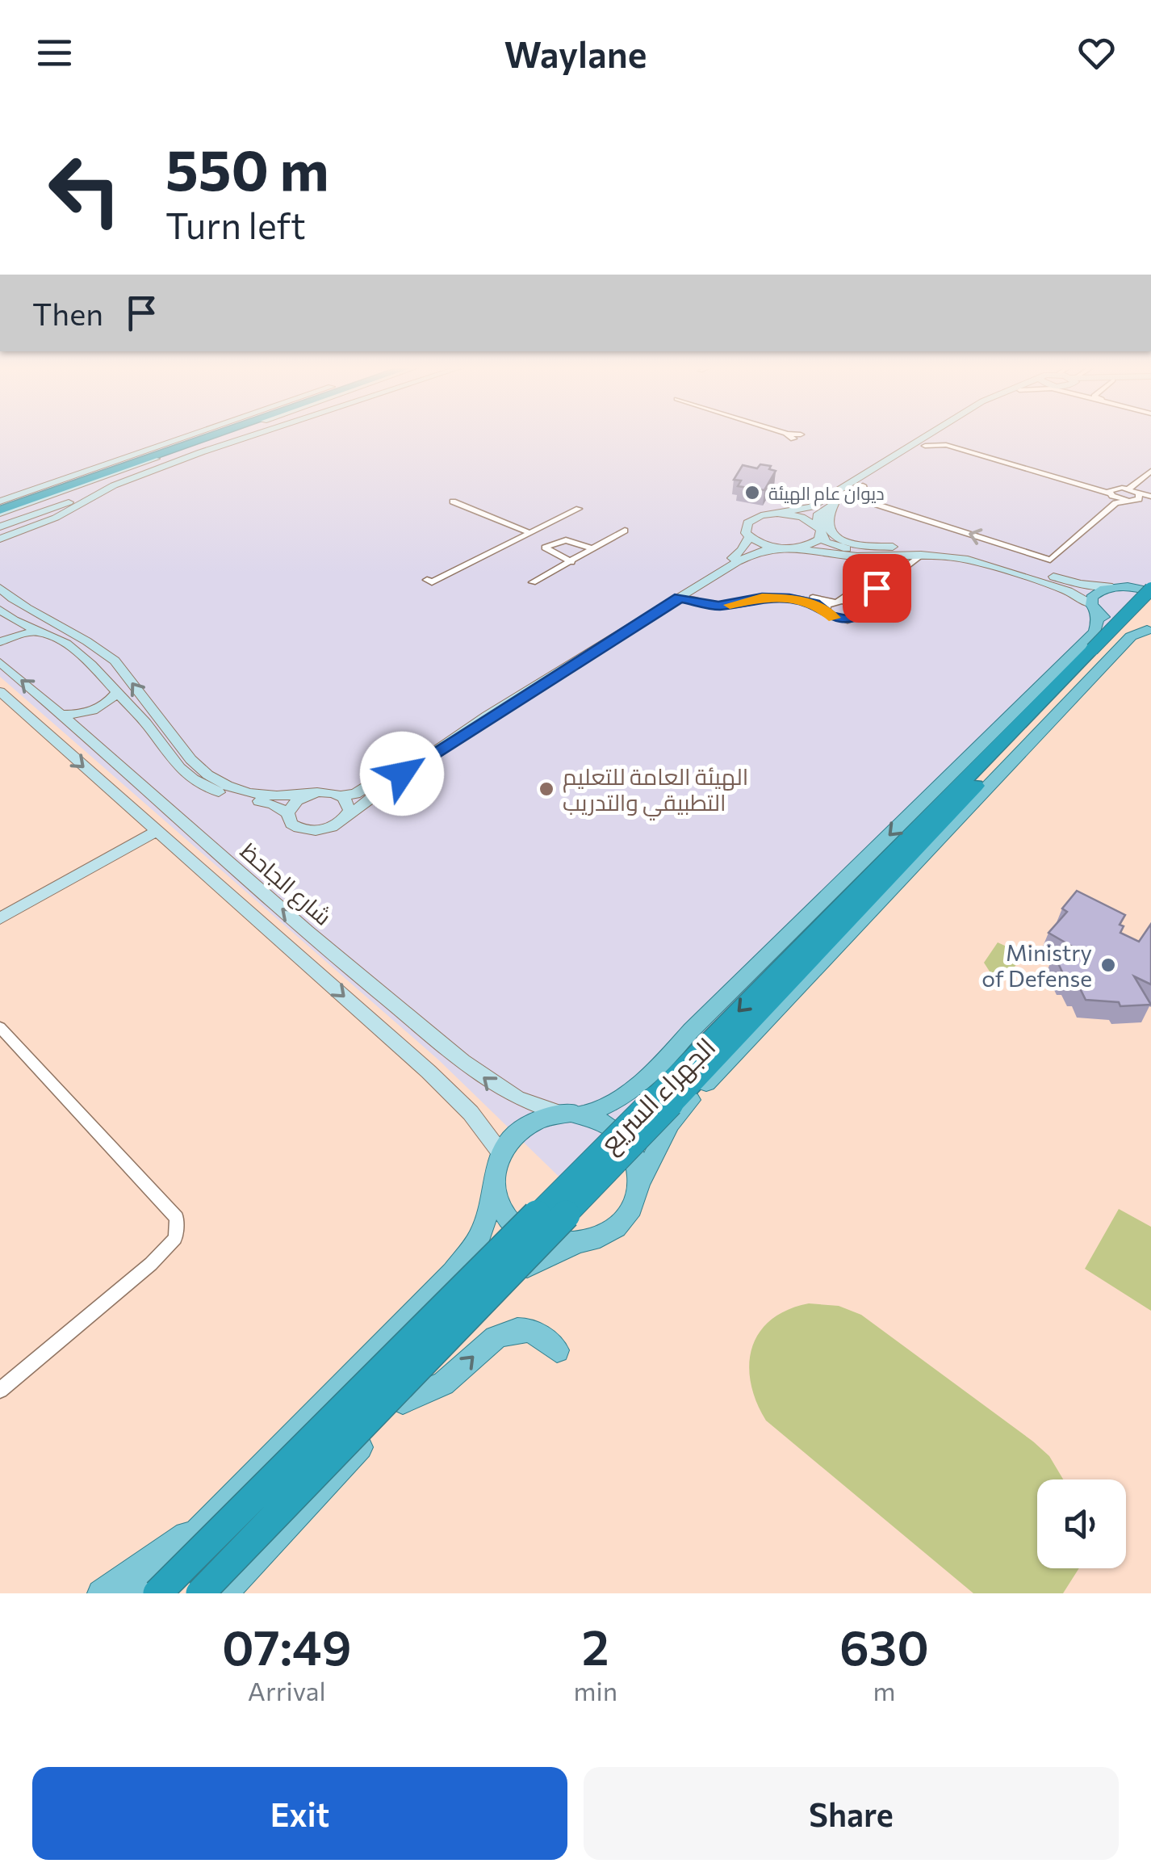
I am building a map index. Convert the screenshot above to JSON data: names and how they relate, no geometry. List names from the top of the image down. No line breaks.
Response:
{"streets":{"highway":["الجهراء السريع"],"street":["شارع الجاحظ"]},"crossings":[["شارع الجاحظ","الجهراء السريع"]],"places":["ديوان عام الهيئة","الهيئة العامة للتعليم التطبيقي والتدريب","Ministry of Defense"],"page":{"header":"Waylane","turn":["550 m","Turn left"],"then":"Then","eta":["07:49","Arrival","2","min","630","m"],"buttons":["Exit","Share"]}}
